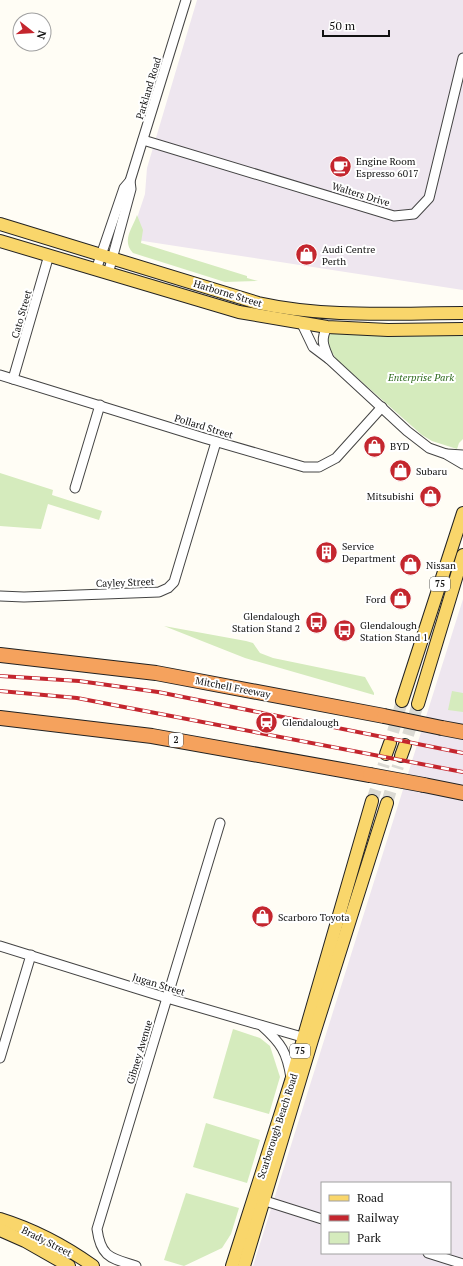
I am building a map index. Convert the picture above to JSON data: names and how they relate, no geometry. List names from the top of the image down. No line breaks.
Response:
{"streets":{"highway":["Mitchell Freeway","2"],"main road":["Harborne Street","75","Scarborough Beach Road","Brady Street"],"street":["Parkland Road","Walters Drive","Cato Street","Pollard Street","Cayley Street","Jugan Street","Gibney Avenue"]},"crossings":[["Parkland Road","Walters Drive"],["Parkland Road","Harborne Street"],["Harborne Street","Cato Street"],["Cato Street","Pollard Street"],["Pollard Street","Cayley Street"],["Jugan Street","Gibney Avenue"],["Jugan Street","Scarborough Beach Road"]],"parks":["Enterprise Park"],"places":{"cafe":["Engine Room Espresso 6017"],"shop":["Audi Centre Perth","BYD","Subaru","Mitsubishi","Nissan","Ford","Scarboro Toyota"],"building":["Service Department"],"bus stop":["Glendalough Station Stand 2","Glendalough Station Stand 1"],"station":["Glendalough"]},"legend":["Road","Railway","Park"],"scale_bar":"50 m","north":"right"}
